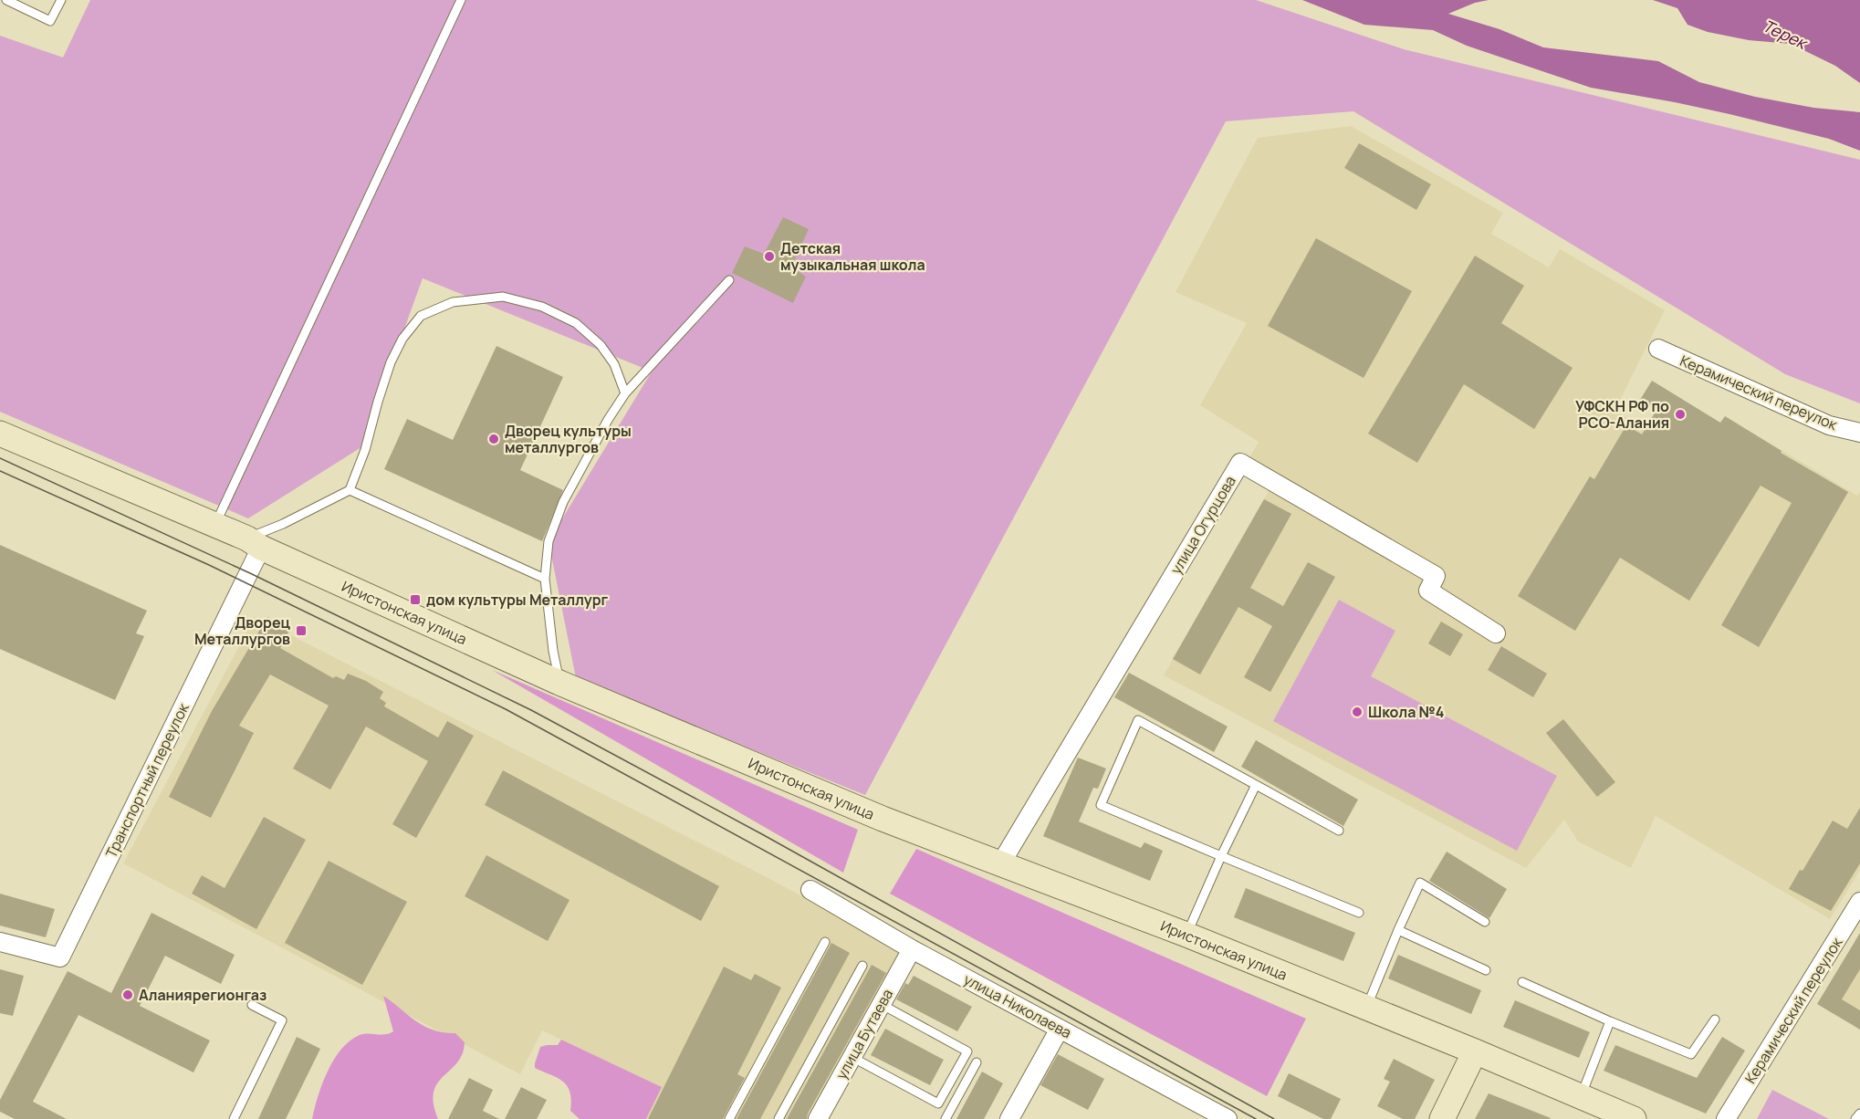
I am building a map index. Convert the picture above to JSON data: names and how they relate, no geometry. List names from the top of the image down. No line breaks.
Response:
{"streets":{"main road":["Иристонская улица"],"street":["Керамический переулок","улица Огурцова","Транспортный переулок","улица Николаева","улица Бутаева"]},"crossings":[["улица Огурцова","Иристонская улица"],["Иристонская улица","Транспортный переулок"],["улица Николаева","улица Бутаева"]],"water":["Терек"],"places":{"other":["Детская музыкальная школа","УФСКН РФ по РСО-Алания","Дворец культуры металлургов","Школа №4","Аланиярегионгаз"],"transit":["дом культуры Металлург","Дворец Металлургов"]}}
